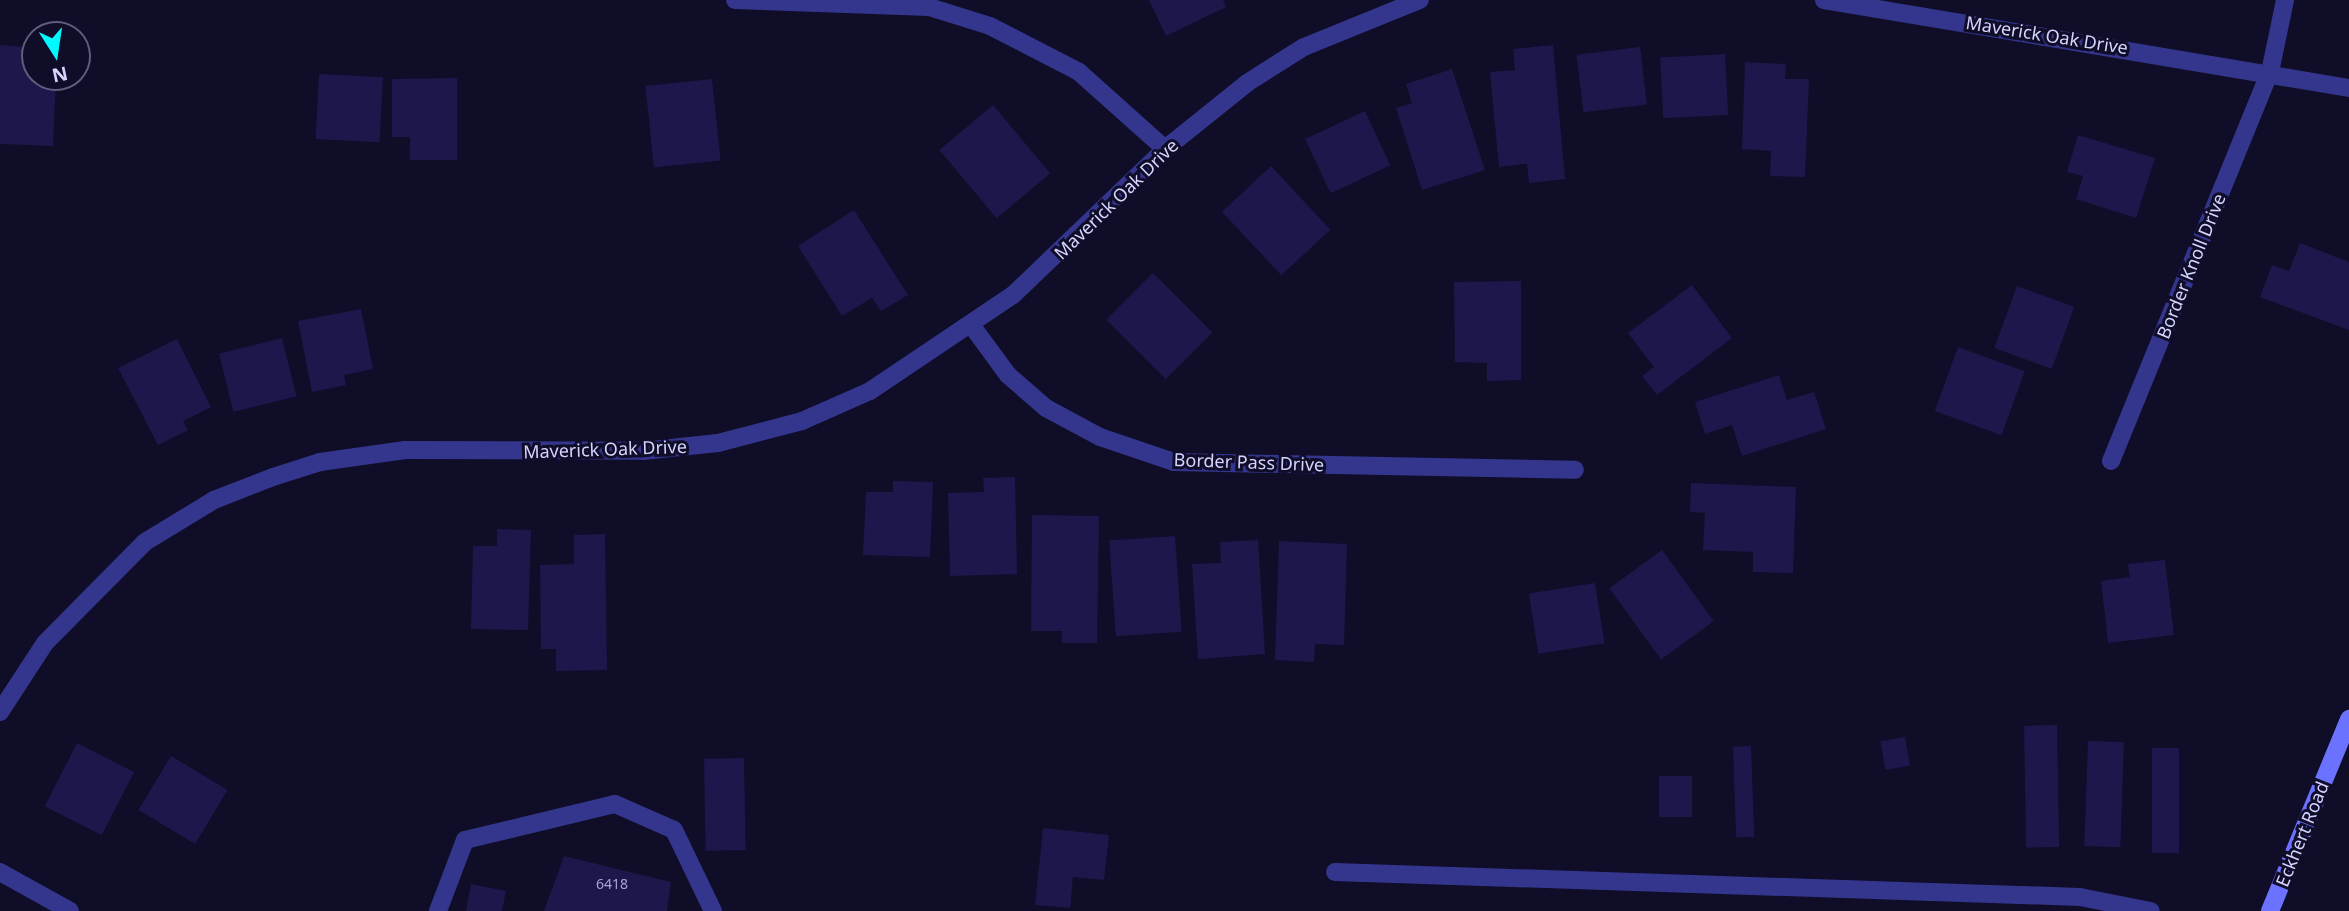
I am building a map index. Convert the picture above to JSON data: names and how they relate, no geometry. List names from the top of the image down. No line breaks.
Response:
{"streets":{"main road":["Eckhert Road"],"street":["Maverick Oak Drive","Border Knoll Drive","Border Pass Drive"]},"crossings":[["Maverick Oak Drive","Border Knoll Drive"],["Maverick Oak Drive","Border Pass Drive"]],"house_numbers":["6418"],"north":"bottom"}
